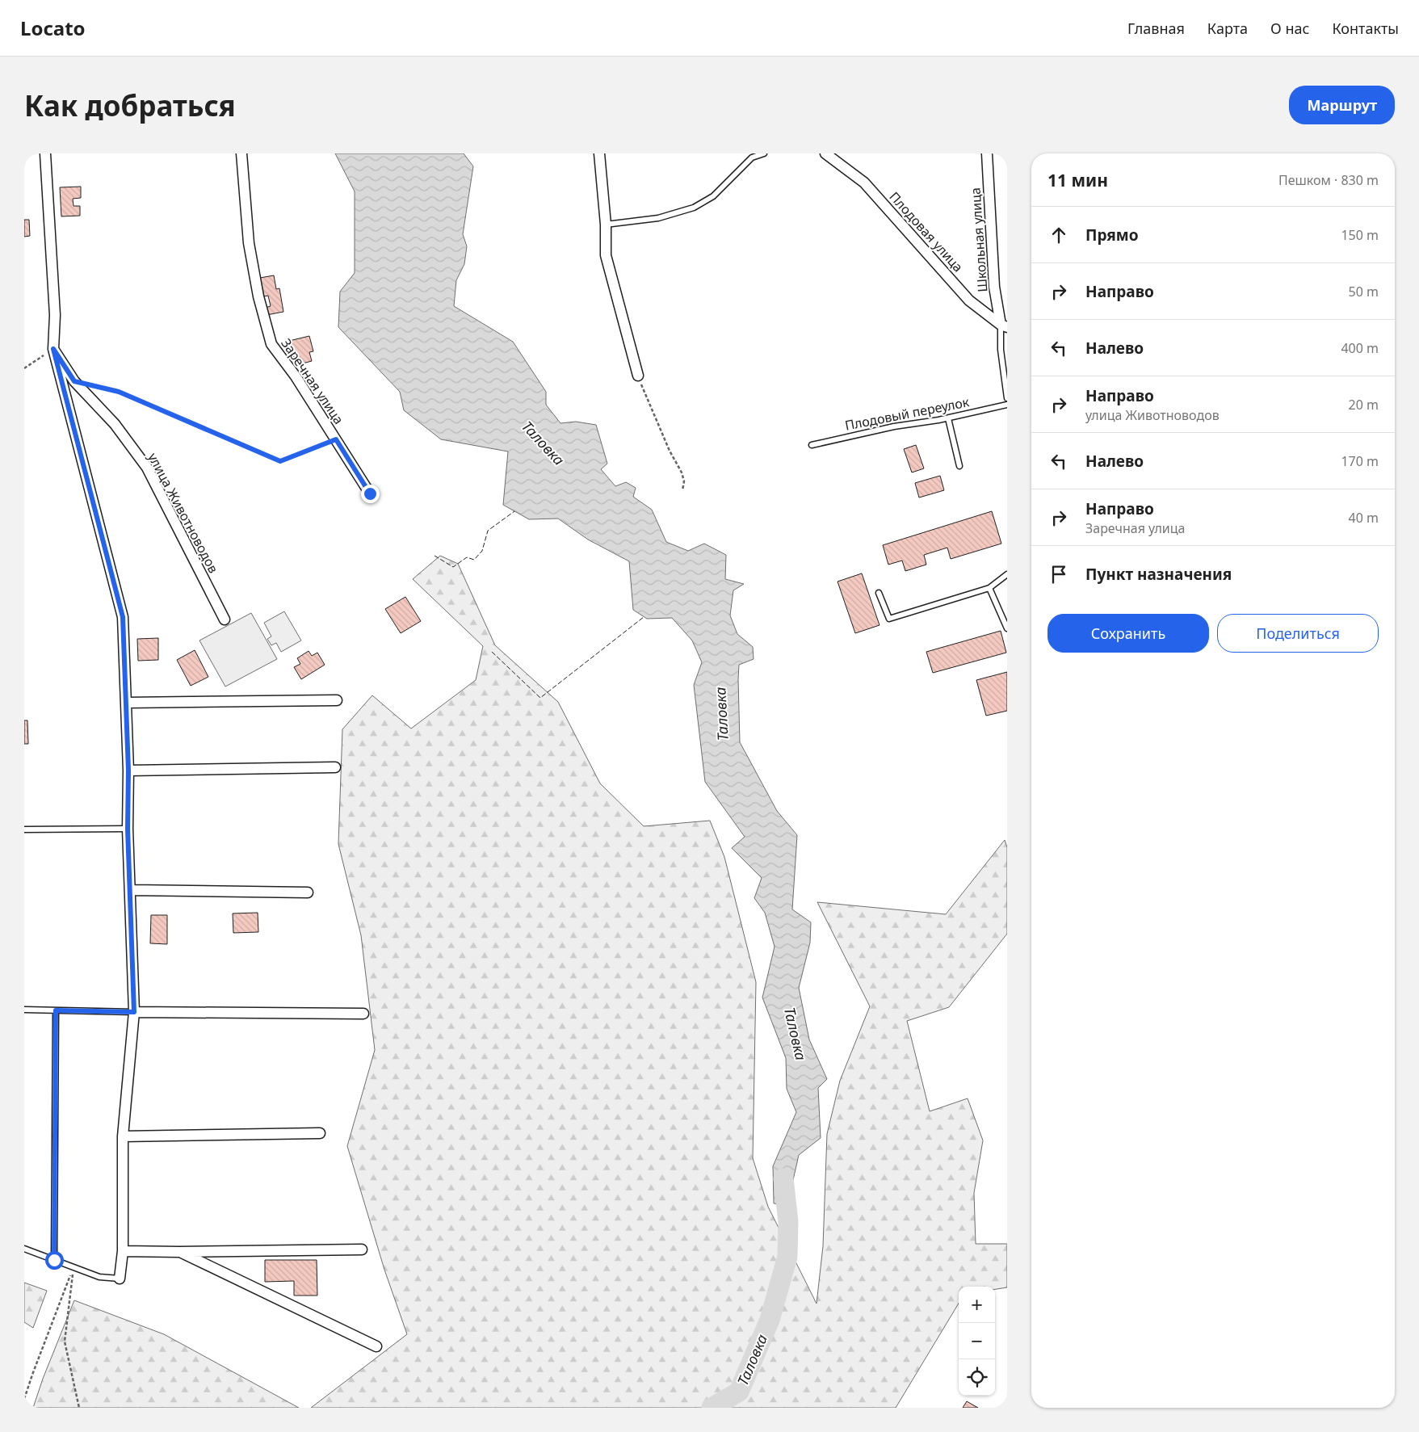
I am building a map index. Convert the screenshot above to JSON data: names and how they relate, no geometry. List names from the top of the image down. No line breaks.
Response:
{"streets":{"street":["Плодовая улица","Школьная улица","Заречная улица","улица Животноводов"],"lane":["Плодовый переулок"]},"crossings":[["Плодовая улица","Школьная улица"]],"water":["Таловка"],"page":{"header":"Locato","nav":["Главная","Карта","О нас","Контакты"],"buttons":["Маршрут",["Сохранить","Поделиться"]],"title":"Как добраться","heading":["11 мин","Пешком · 830 m"],"list":[["Прямо","150 m"],["Направо","50 m"],["Налево","400 m"],["Направо","улица Животноводов","20 m"],["Налево","170 m"],["Направо","Заречная улица","40 m"],"Пункт назначения"],"map_buttons":["+","−"]}}
